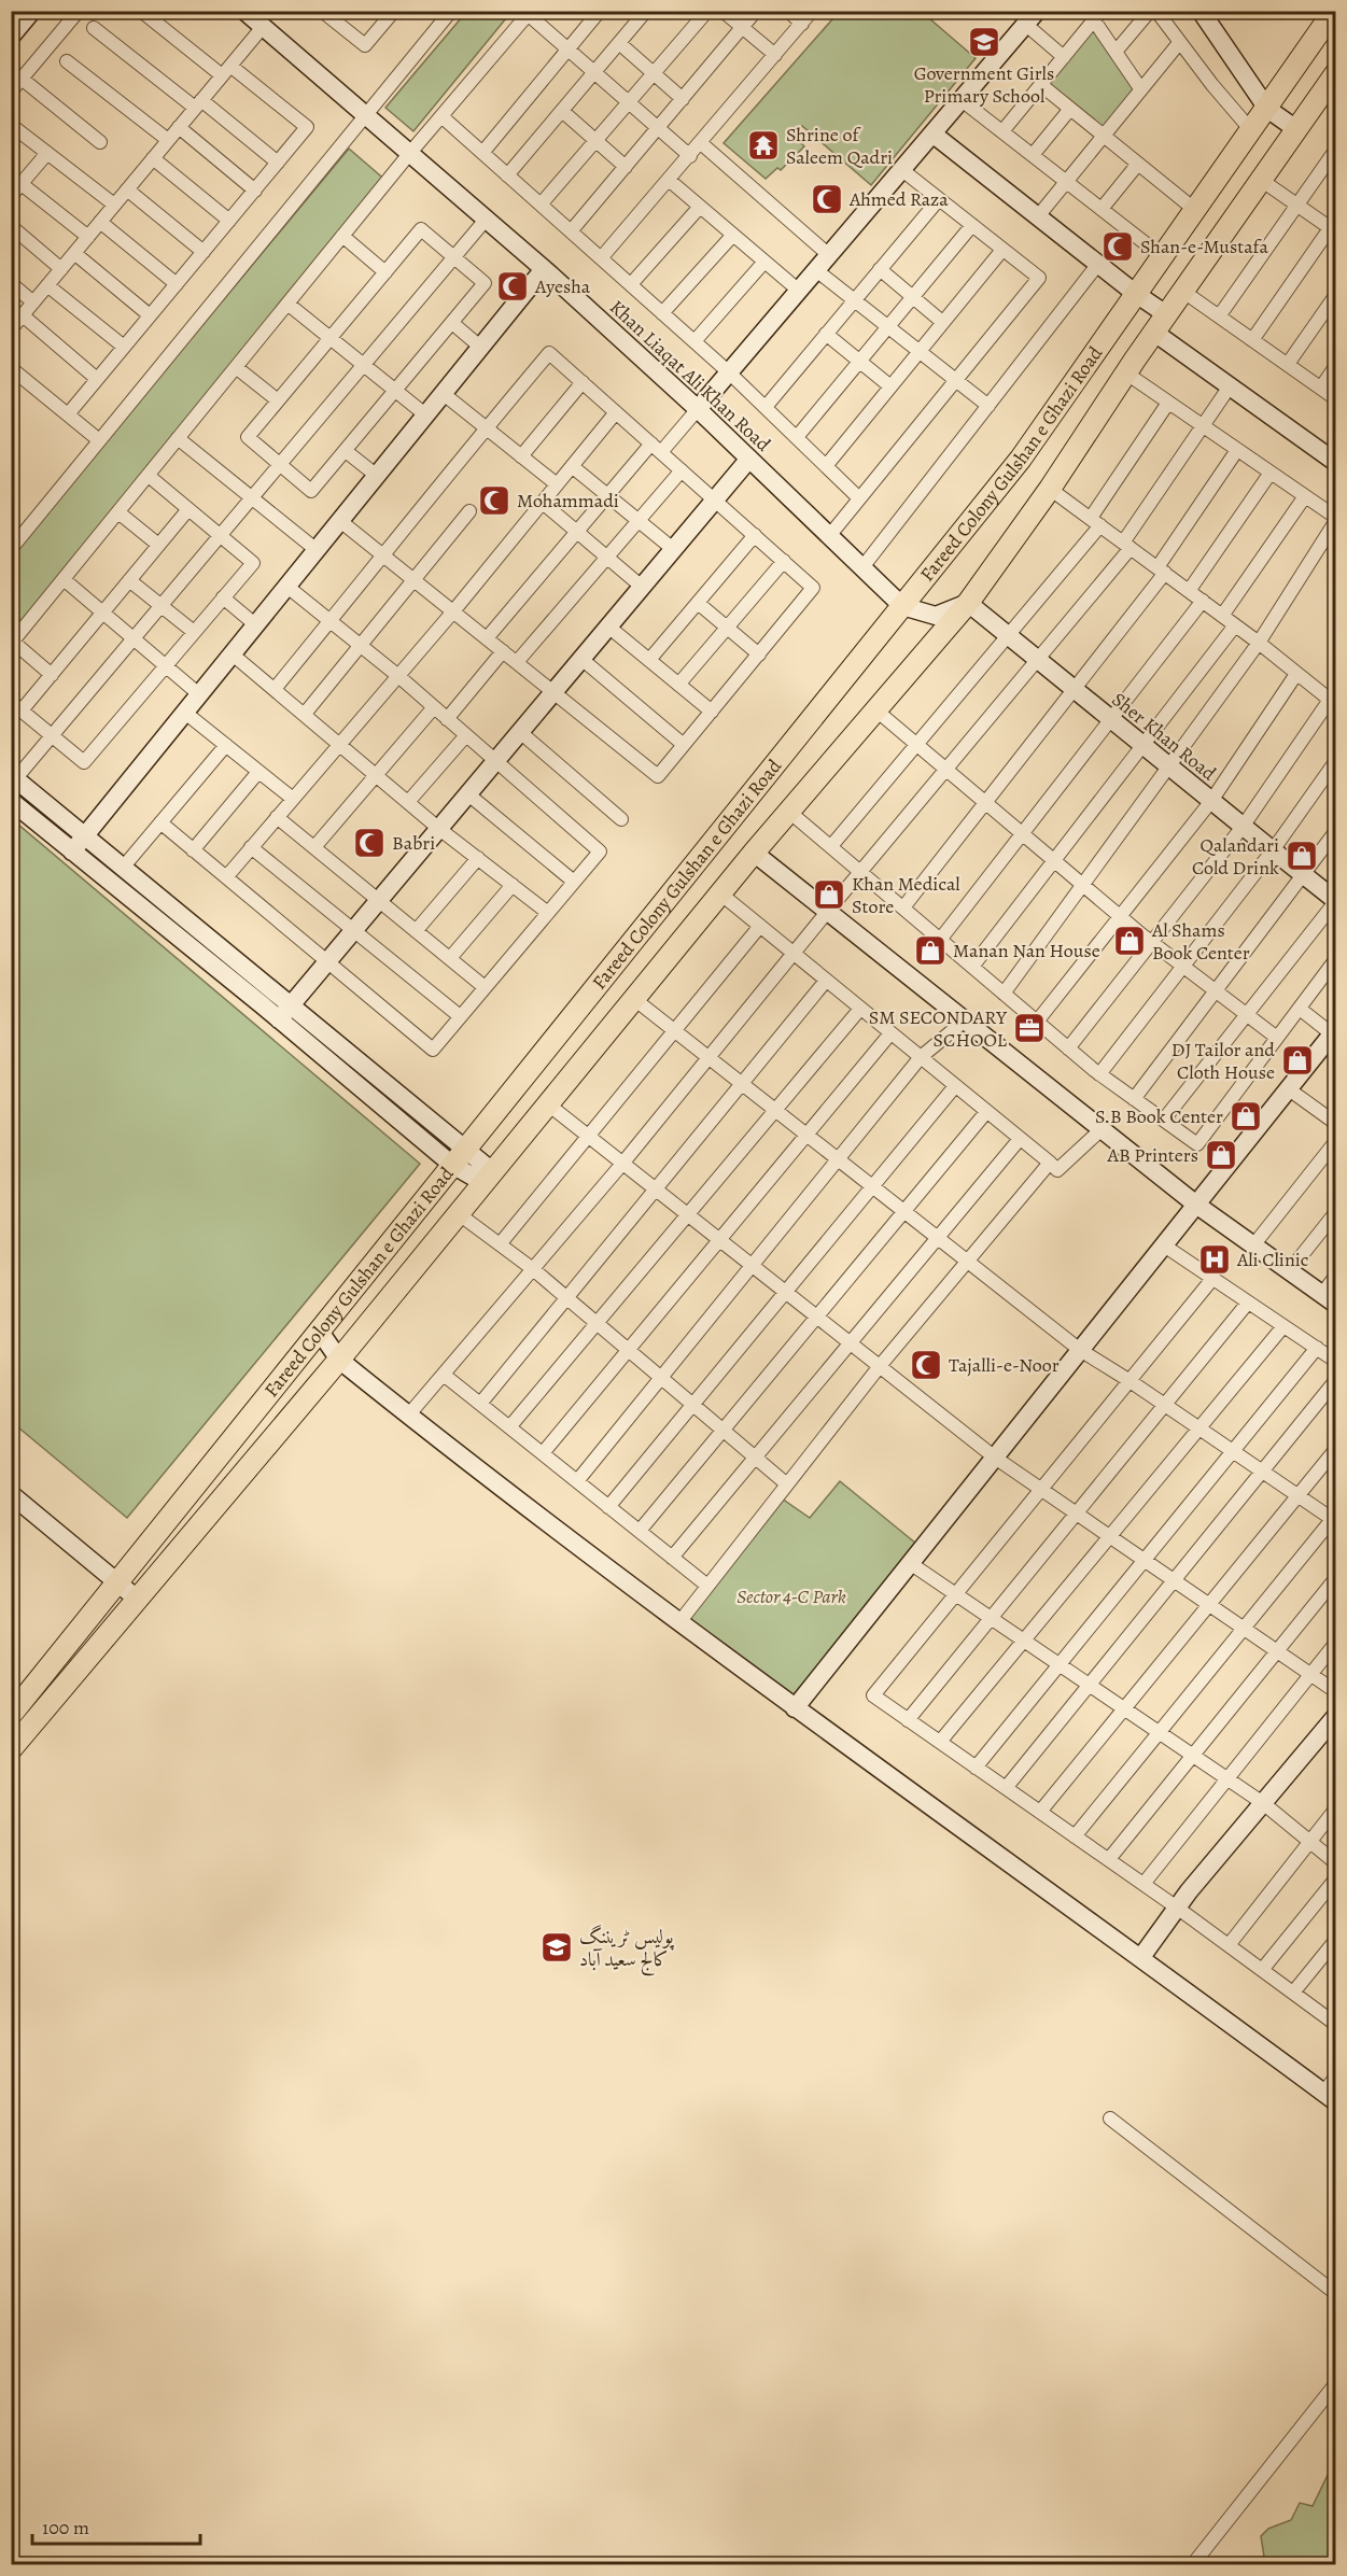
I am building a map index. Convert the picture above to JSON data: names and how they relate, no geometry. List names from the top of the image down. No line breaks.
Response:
{"streets":{"main road":["Fareed Colony Gulshan e Ghazi Road"],"street":["Khan Liaqat Ali Khan Road","Sher Khan Road"]},"crossings":[["Khan Liaqat Ali Khan Road","Fareed Colony Gulshan e Ghazi Road"],["Khan Liaqat Ali Khan Road","Sher Khan Road"],["Fareed Colony Gulshan e Ghazi Road","Sher Khan Road"]],"parks":["Sector 4-C Park"],"places":{"school or university":["Government Girls Primary School","پولیس ٹریننگ کالج سعید آباد"],"temple":["Shrine of Saleem Qadri"],"mosque":["Ahmed Raza","Shan-e-Mustafa","Ayesha","Mohammadi","Babri","Tajalli-e-Noor"],"shop":["Qalandari Cold Drink","Khan Medical Store","Al Shams Book Center","Manan Nan House","DJ Tailor and Cloth House","S.B Book Center","AB Printers"],"office":["SM SECONDARY SCHOOL"],"hospital":["Ali Clinic"]},"scale_bar":"100 m"}
